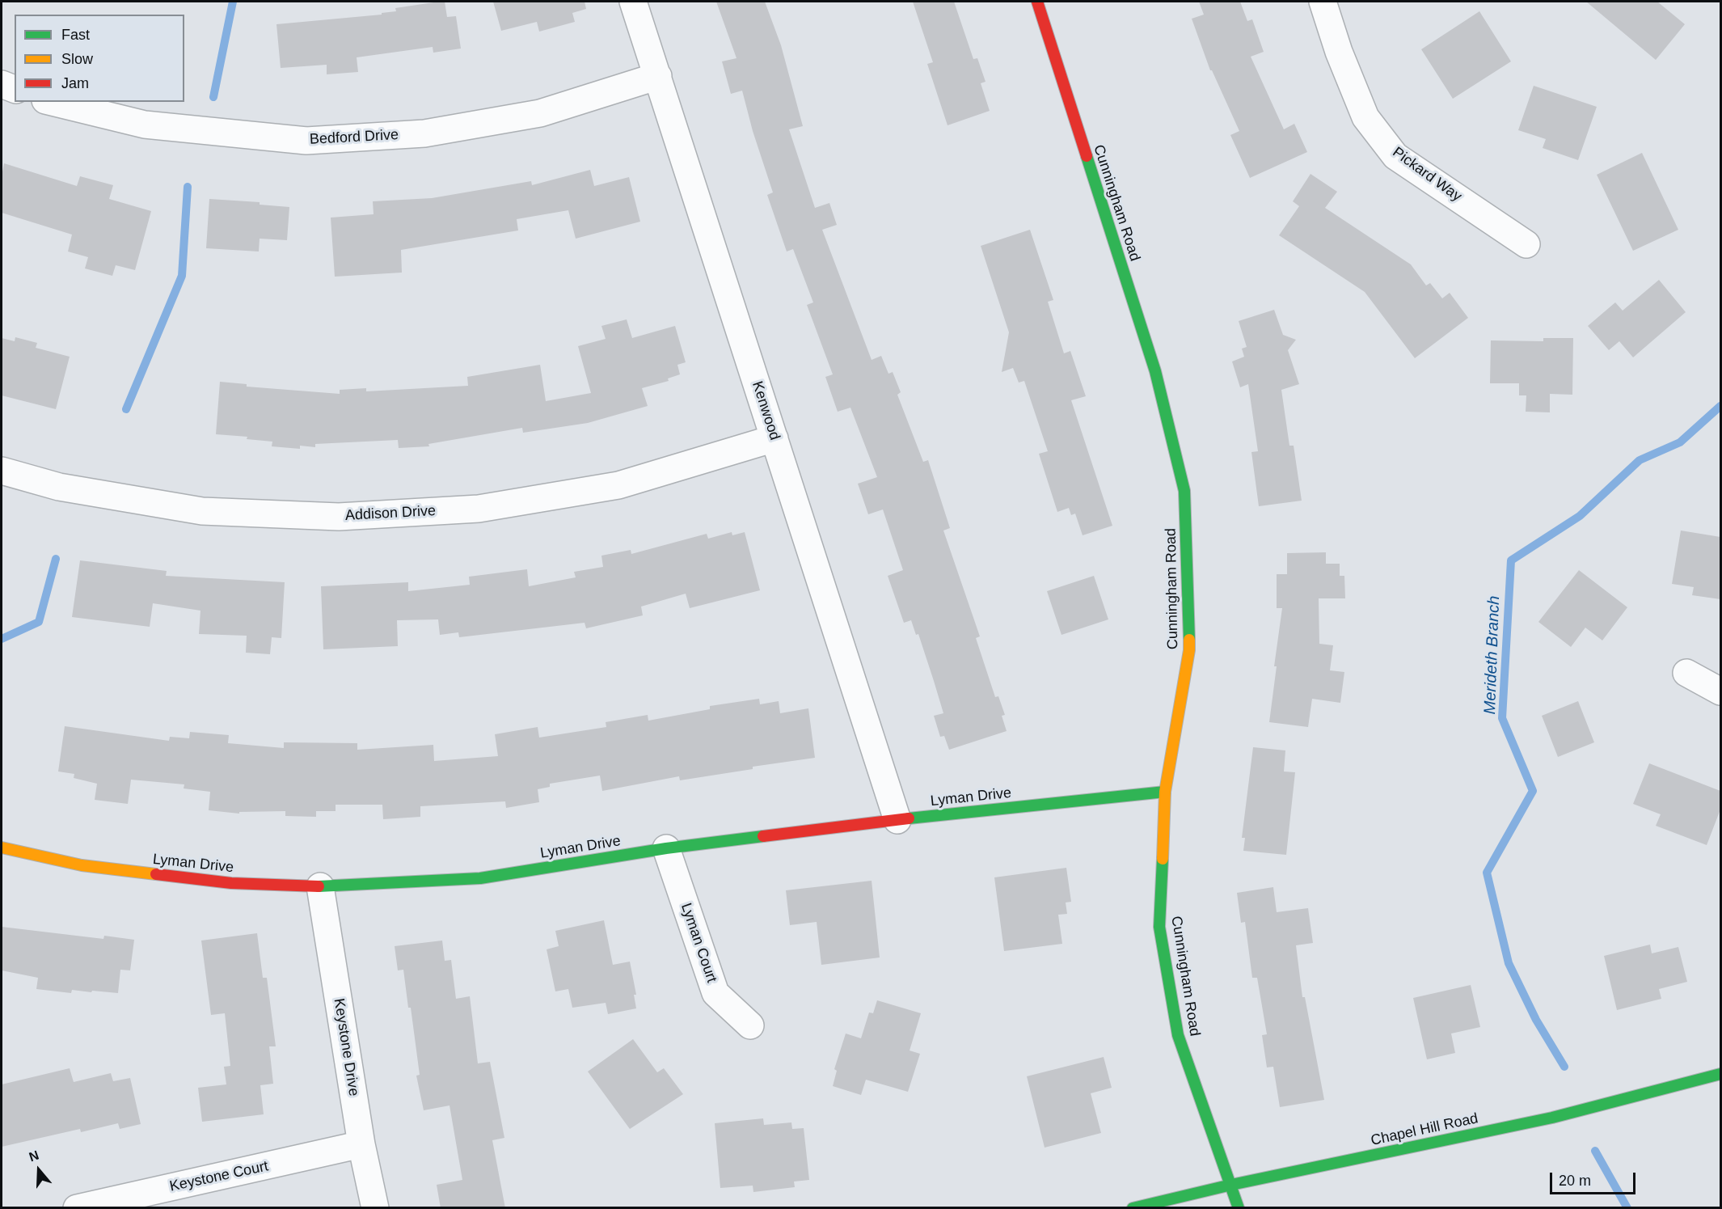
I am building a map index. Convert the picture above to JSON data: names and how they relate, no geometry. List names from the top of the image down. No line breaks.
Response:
{"streets":{"street":["Bedford Drive","Pickard Way","Cunningham Road","Kenwood","Addison Drive","Lyman Drive","Lyman Court","Keystone Drive","Chapel Hill Road","Keystone Court"]},"crossings":[["Bedford Drive","Kenwood"],["Cunningham Road","Lyman Drive"],["Cunningham Road","Chapel Hill Road"],["Kenwood","Addison Drive"],["Kenwood","Lyman Drive"],["Lyman Drive","Lyman Court"],["Lyman Drive","Keystone Drive"],["Keystone Drive","Keystone Court"]],"water":["Merideth Branch"],"legend":["Fast","Slow","Jam"],"scale_bar":"20 m","north":"top"}
